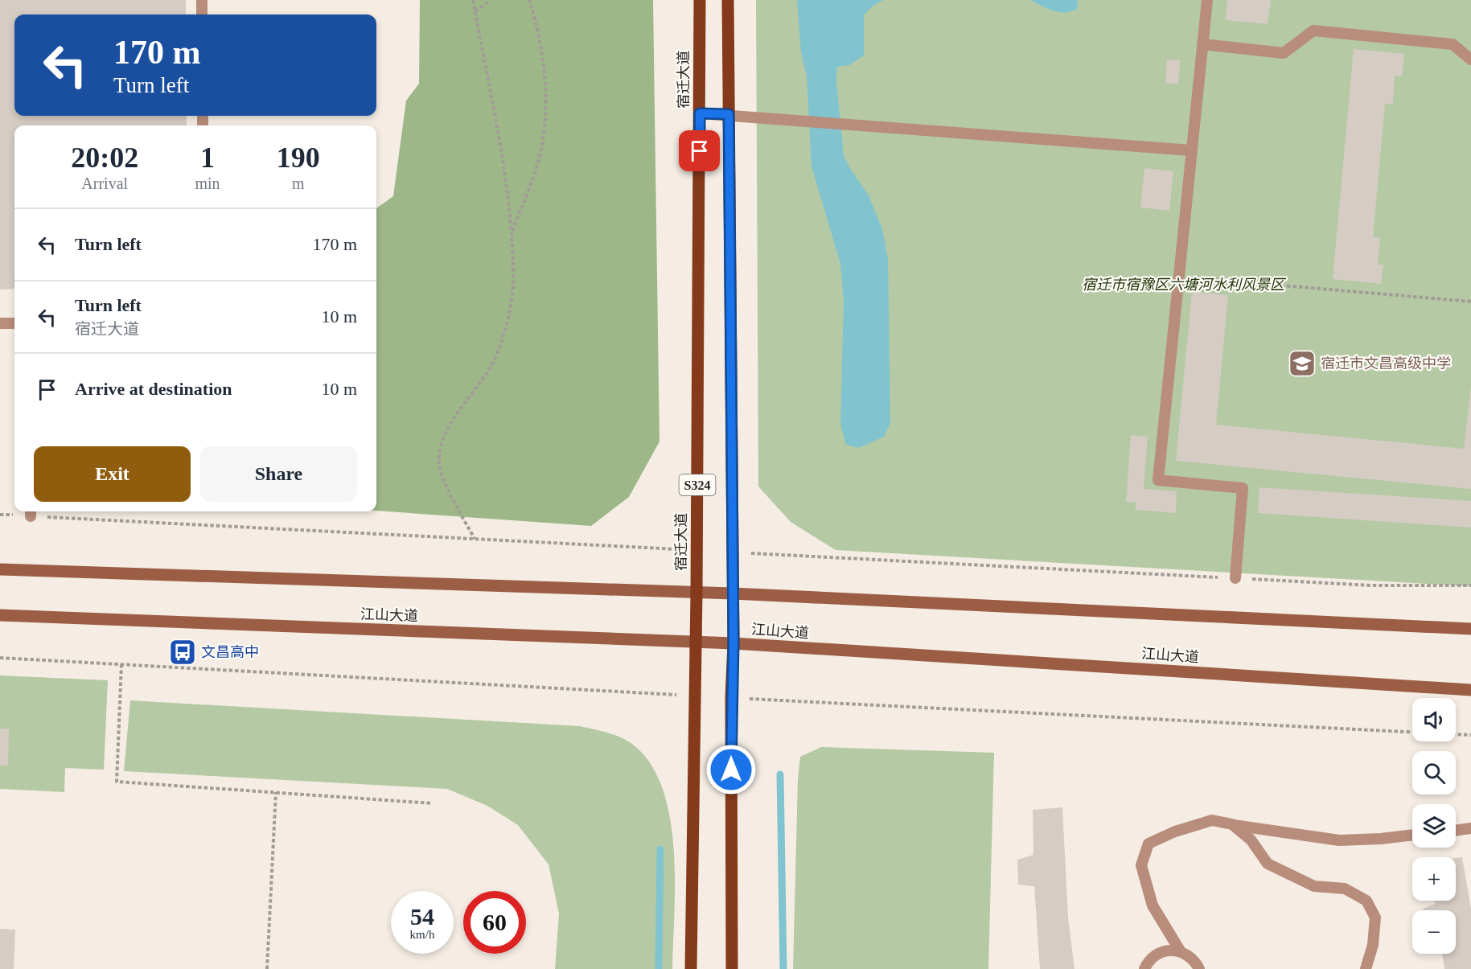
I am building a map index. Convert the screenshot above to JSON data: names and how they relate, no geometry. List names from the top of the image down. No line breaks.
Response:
{"streets":{"main road":["宿迁大道","S324","江山大道"]},"crossings":[["宿迁大道","江山大道"],["S324","江山大道"]],"parks":["宿迁市宿豫区六塘河水利风景区"],"places":{"school or university":["宿迁市文昌高级中学"],"bus stop":["文昌高中"]},"page":{"turn":["170 m","Turn left"],"eta":["20:02","Arrival","1","min","190","m"],"list":[{"name":"Turn left","value":"170 m"},{"name":"Turn left","note":"宿迁大道","value":"10 m"},{"name":"Arrive at destination","value":"10 m"}],"buttons":["Exit","Share"],"map_buttons":["+","−"],"speed":"54 km/h","limit":"60"}}
